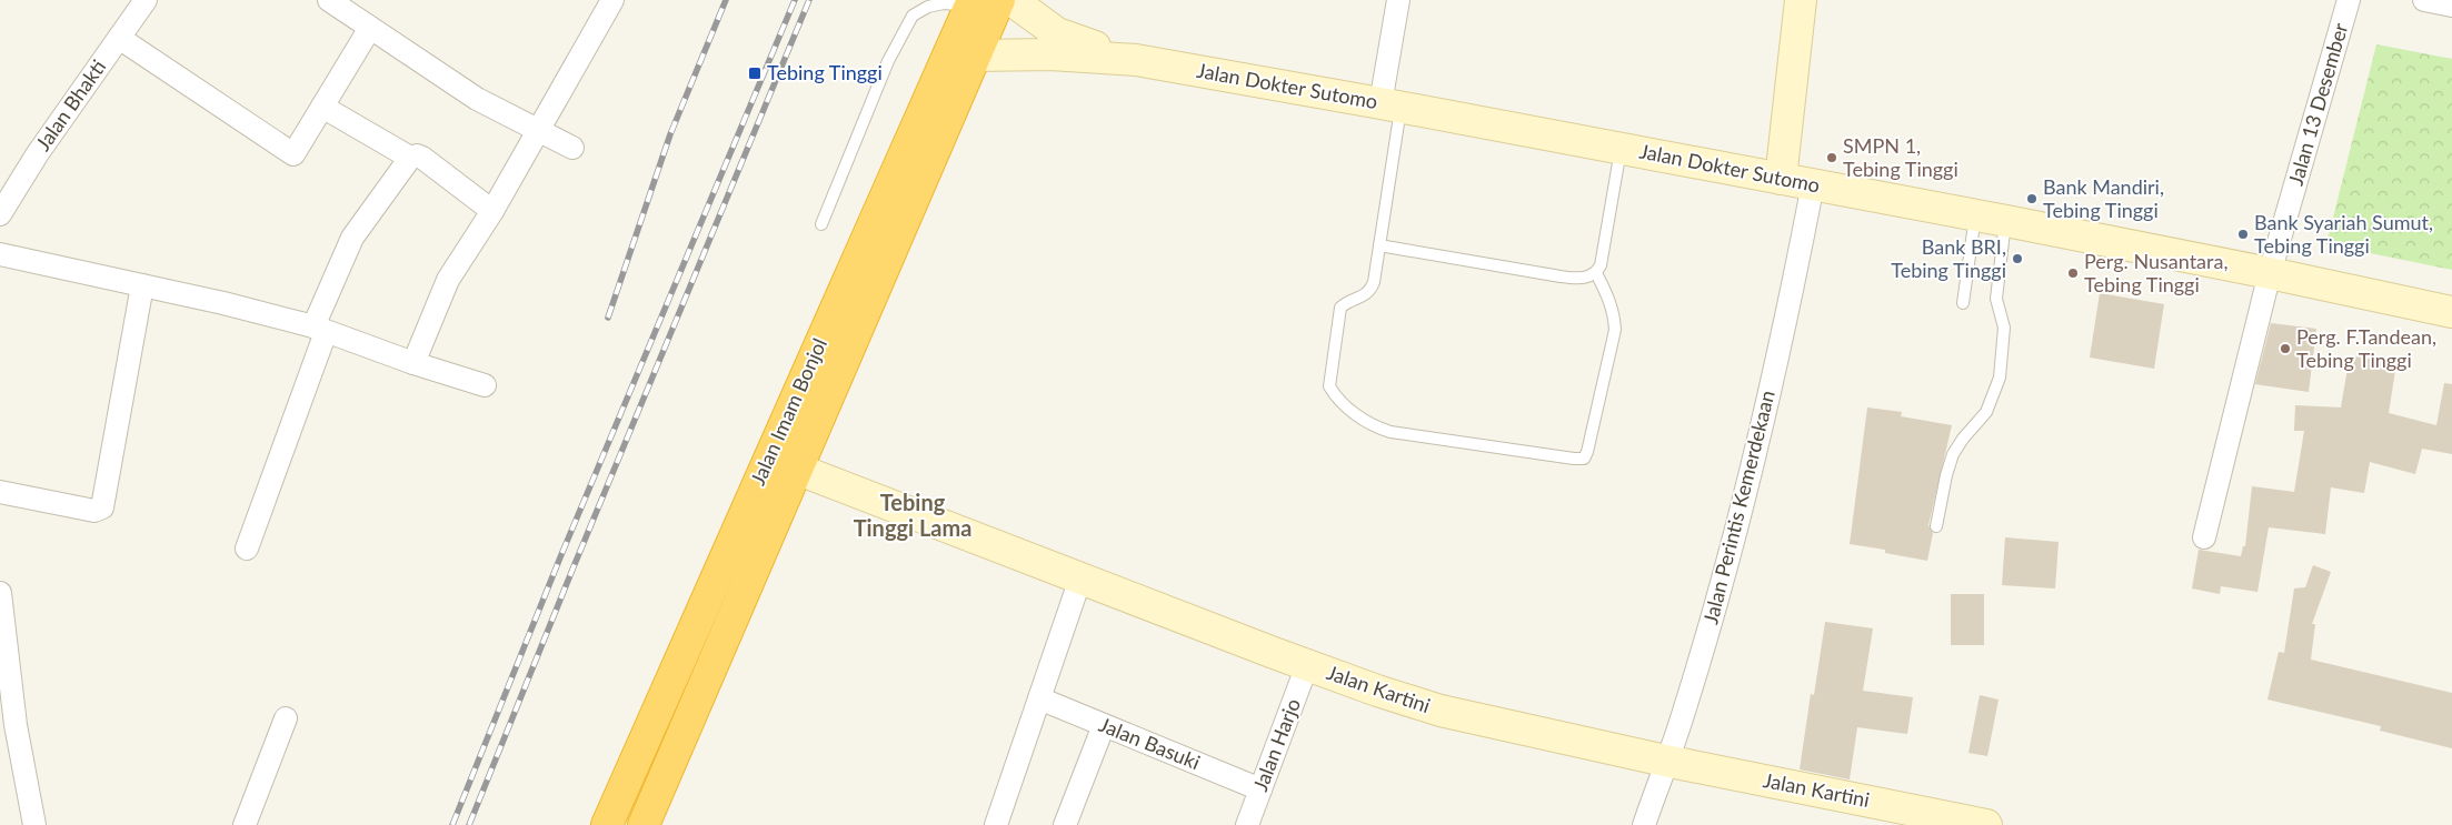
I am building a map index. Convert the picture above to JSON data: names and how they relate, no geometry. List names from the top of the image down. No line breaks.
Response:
{"streets":{"highway":["Jalan Imam Bonjol"],"main road":["Jalan Dokter Sutomo","Jalan Kartini"],"street":["Jalan 13 Desember","Jalan Bhakti","Jalan Perintis Kemerdekaan","Jalan Basuki","Jalan Harjo"]},"crossings":[["Jalan Dokter Sutomo","Jalan 13 Desember"],["Jalan Dokter Sutomo","Jalan Imam Bonjol"],["Jalan Dokter Sutomo","Jalan Perintis Kemerdekaan"],["Jalan Imam Bonjol","Jalan Kartini"],["Jalan Perintis Kemerdekaan","Jalan Kartini"],["Jalan Kartini","Jalan Harjo"],["Jalan Basuki","Jalan Harjo"]],"districts":["Tebing Tinggi Lama"],"places":{"transit":["Tebing Tinggi"],"other":["SMPN 1, Tebing Tinggi","Bank Mandiri, Tebing Tinggi","Bank Syariah Sumut, Tebing Tinggi","Bank BRI, Tebing Tinggi","Perg. Nusantara, Tebing Tinggi","Perg. F.Tandean, Tebing Tinggi"]}}
